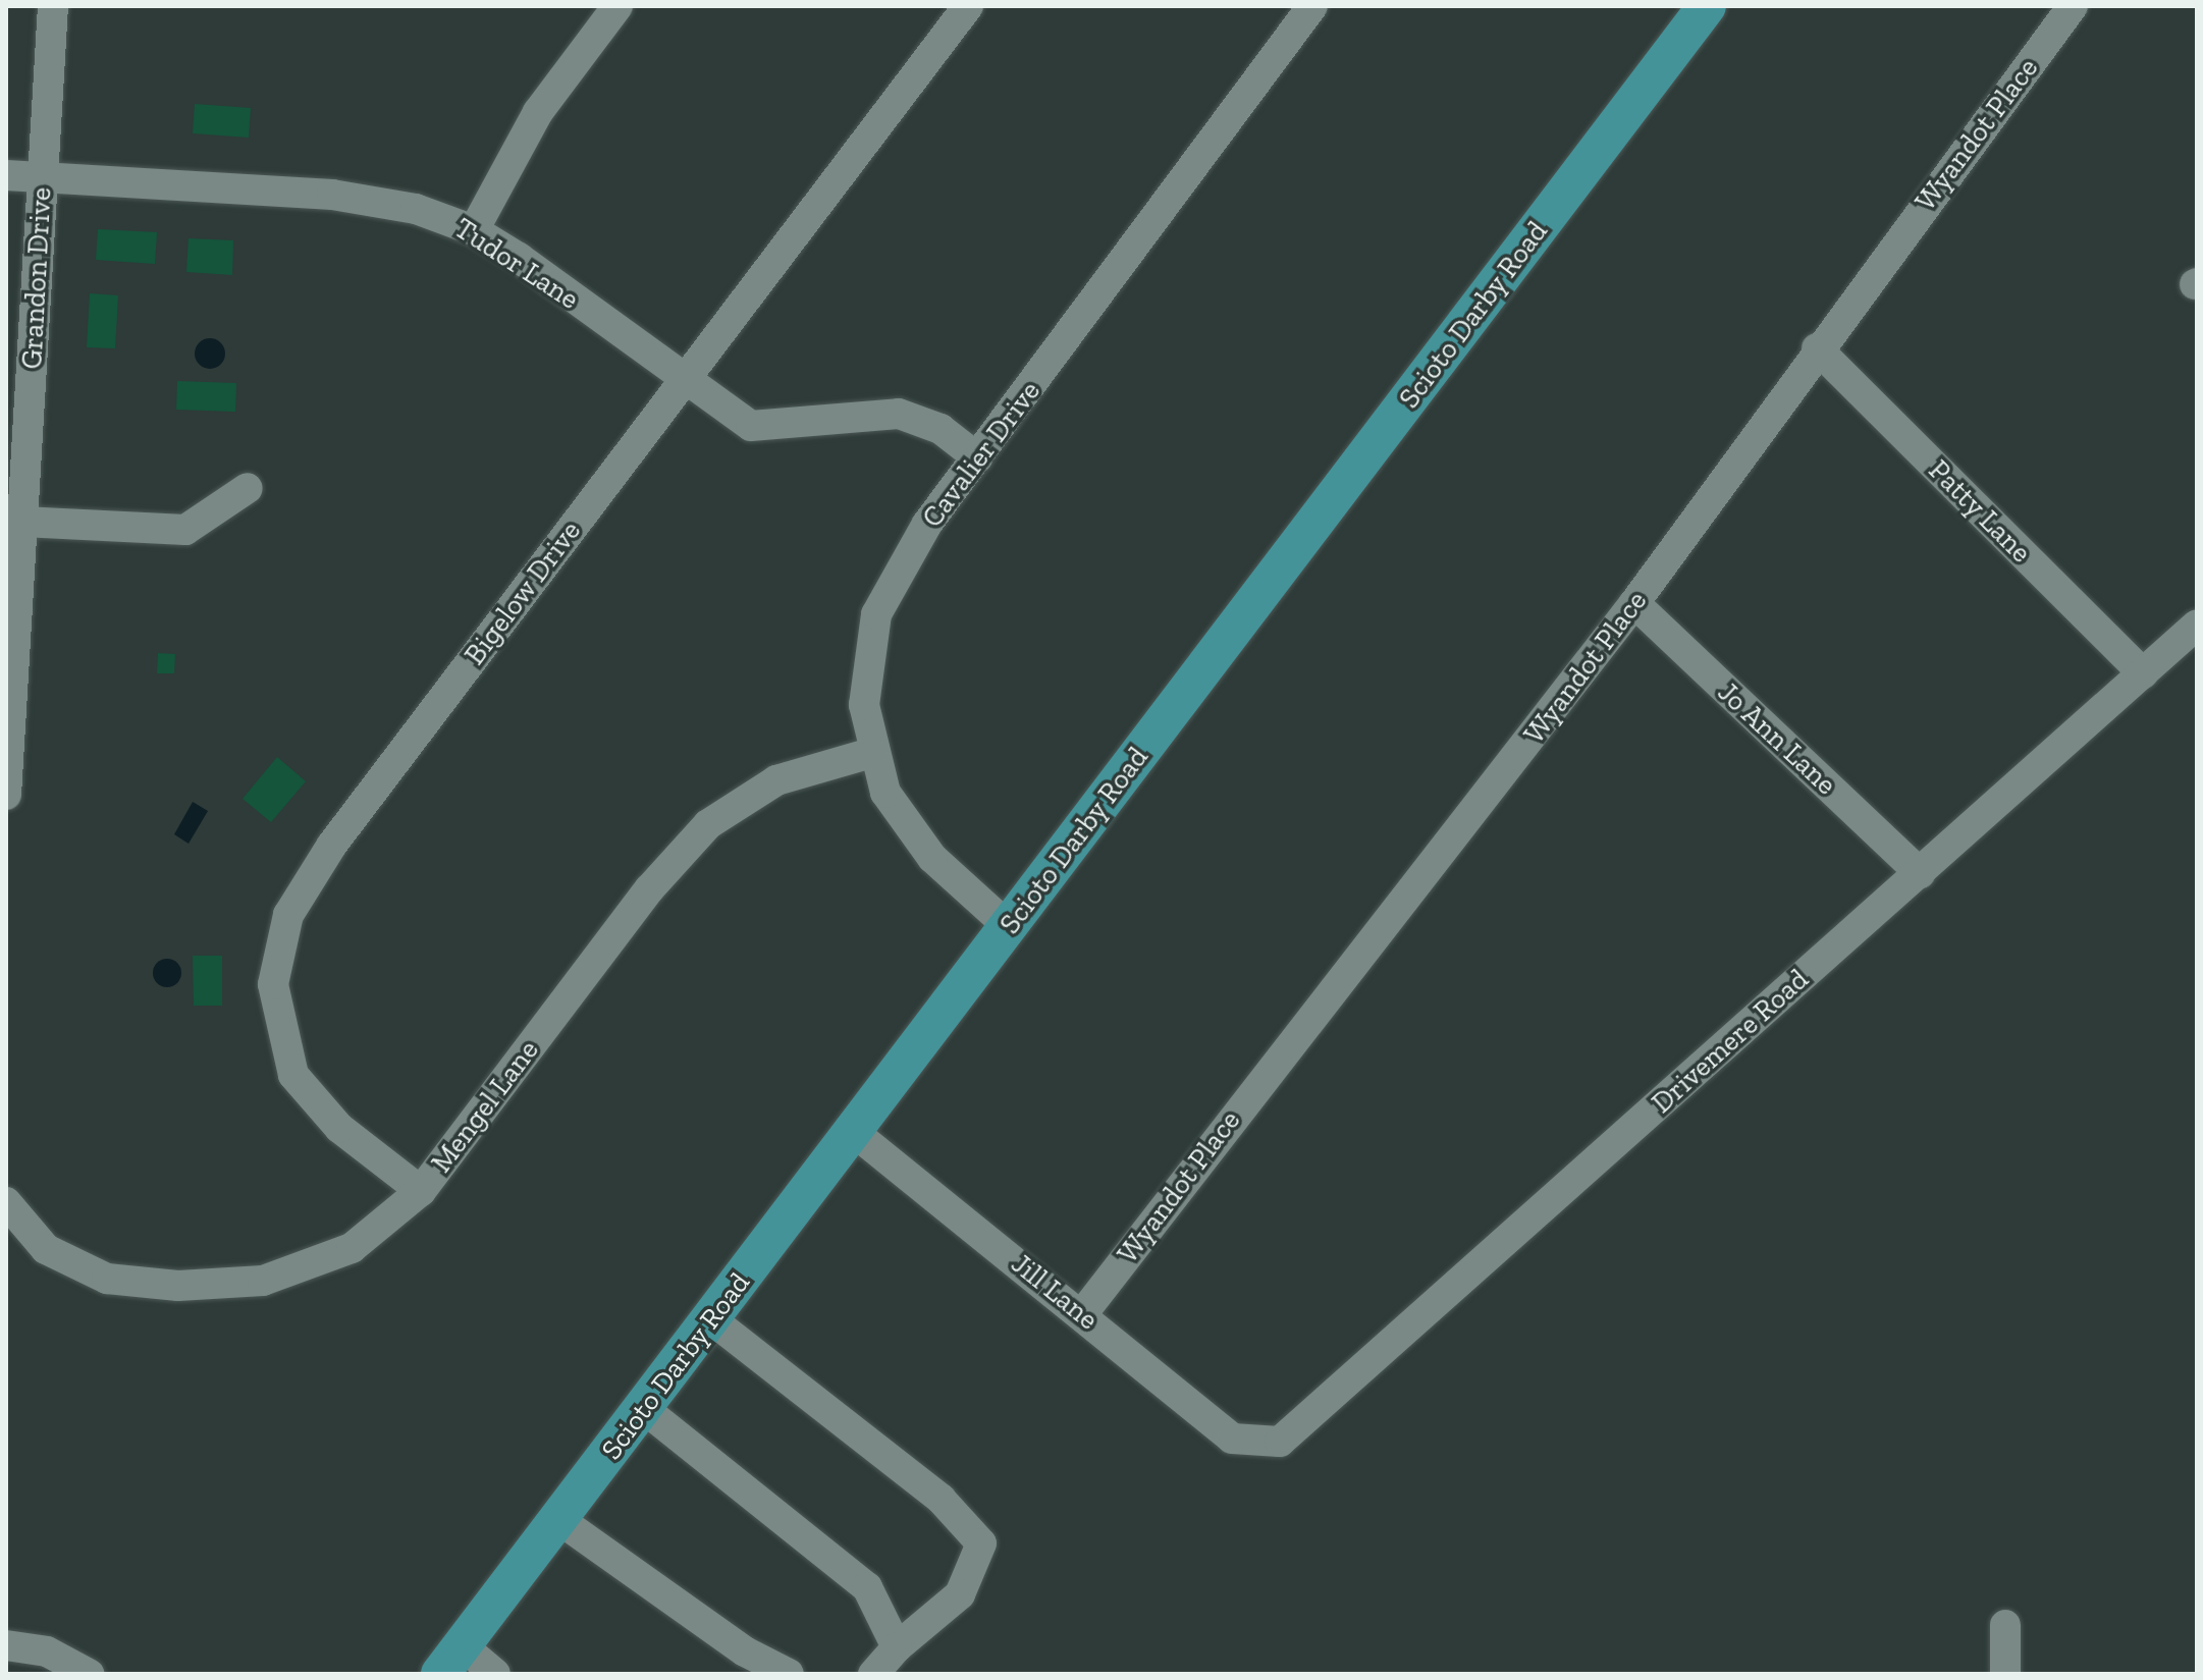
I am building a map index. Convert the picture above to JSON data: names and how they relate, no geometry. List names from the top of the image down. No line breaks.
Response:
{"streets":{"main road":["Scioto Darby Road"],"street":["Wyandot Place","Tudor Lane","Grandon Drive","Cavalier Drive","Patty Lane","Bigelow Drive","Jo Ann Lane","Drivemere Road","Mengel Lane","Jill Lane"]},"crossings":[["Wyandot Place","Patty Lane"],["Wyandot Place","Jo Ann Lane"],["Wyandot Place","Jill Lane"],["Tudor Lane","Grandon Drive"],["Tudor Lane","Cavalier Drive"],["Tudor Lane","Bigelow Drive"],["Scioto Darby Road","Cavalier Drive"],["Scioto Darby Road","Jill Lane"],["Cavalier Drive","Mengel Lane"],["Patty Lane","Drivemere Road"],["Bigelow Drive","Mengel Lane"],["Jo Ann Lane","Drivemere Road"],["Drivemere Road","Jill Lane"]]}
